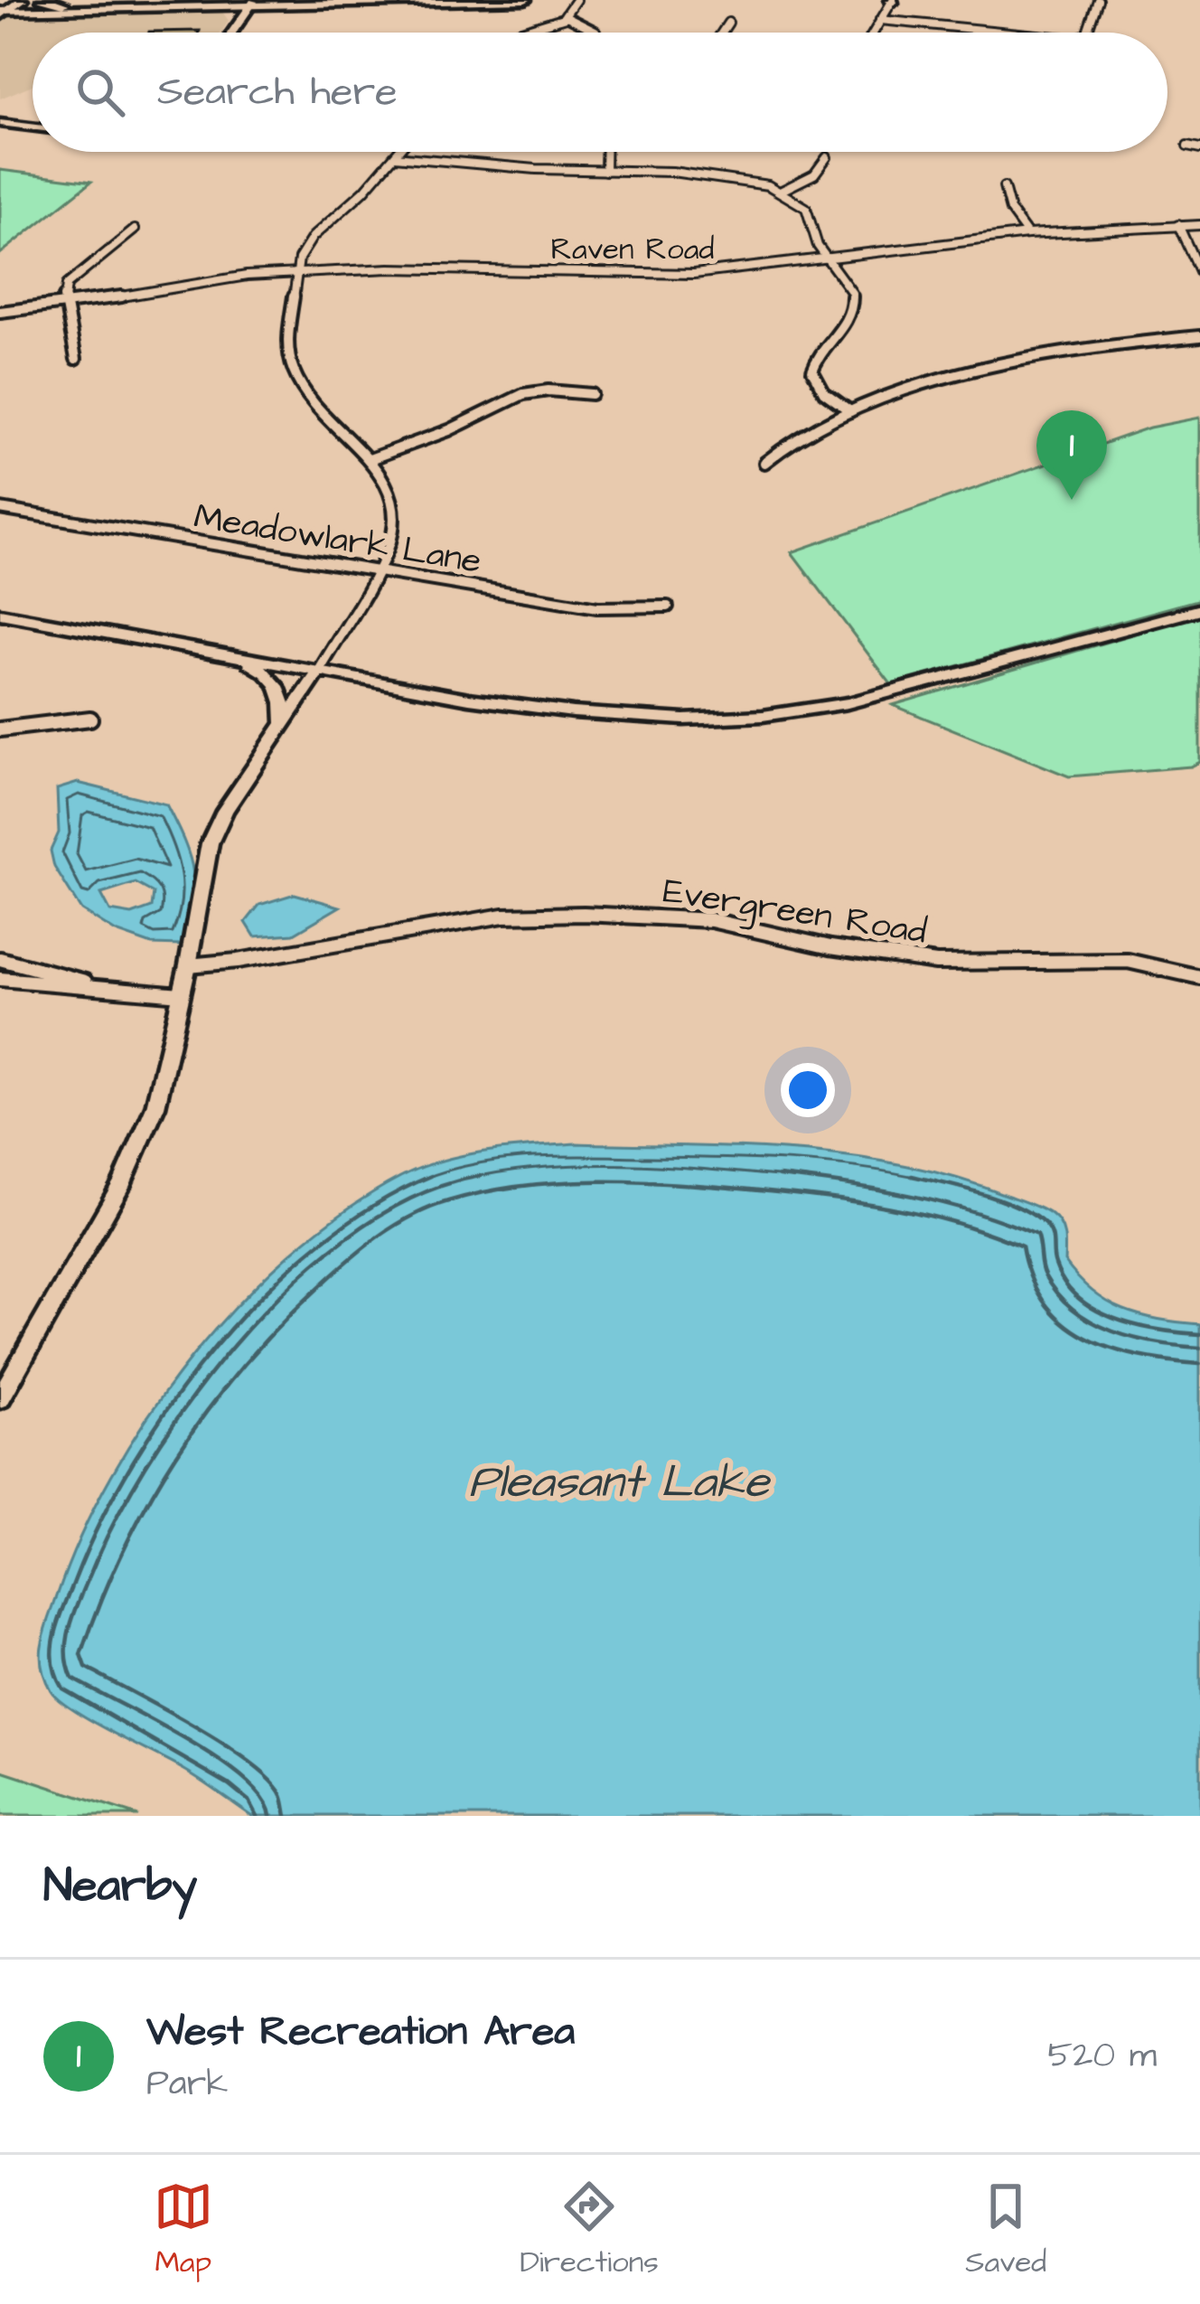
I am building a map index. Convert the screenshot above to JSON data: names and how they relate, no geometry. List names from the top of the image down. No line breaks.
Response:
{"streets":{"street":["Raven Road","Meadowlark Lane","Evergreen Road"]},"water":["Pleasant Lake"],"page":{"search":"Search here","pins":"1","heading":"Nearby","list":[{"mark":"1","name":"West Recreation Area","note":"Park","value":"520 m"}],"nav":["Map","Directions","Saved"]}}
